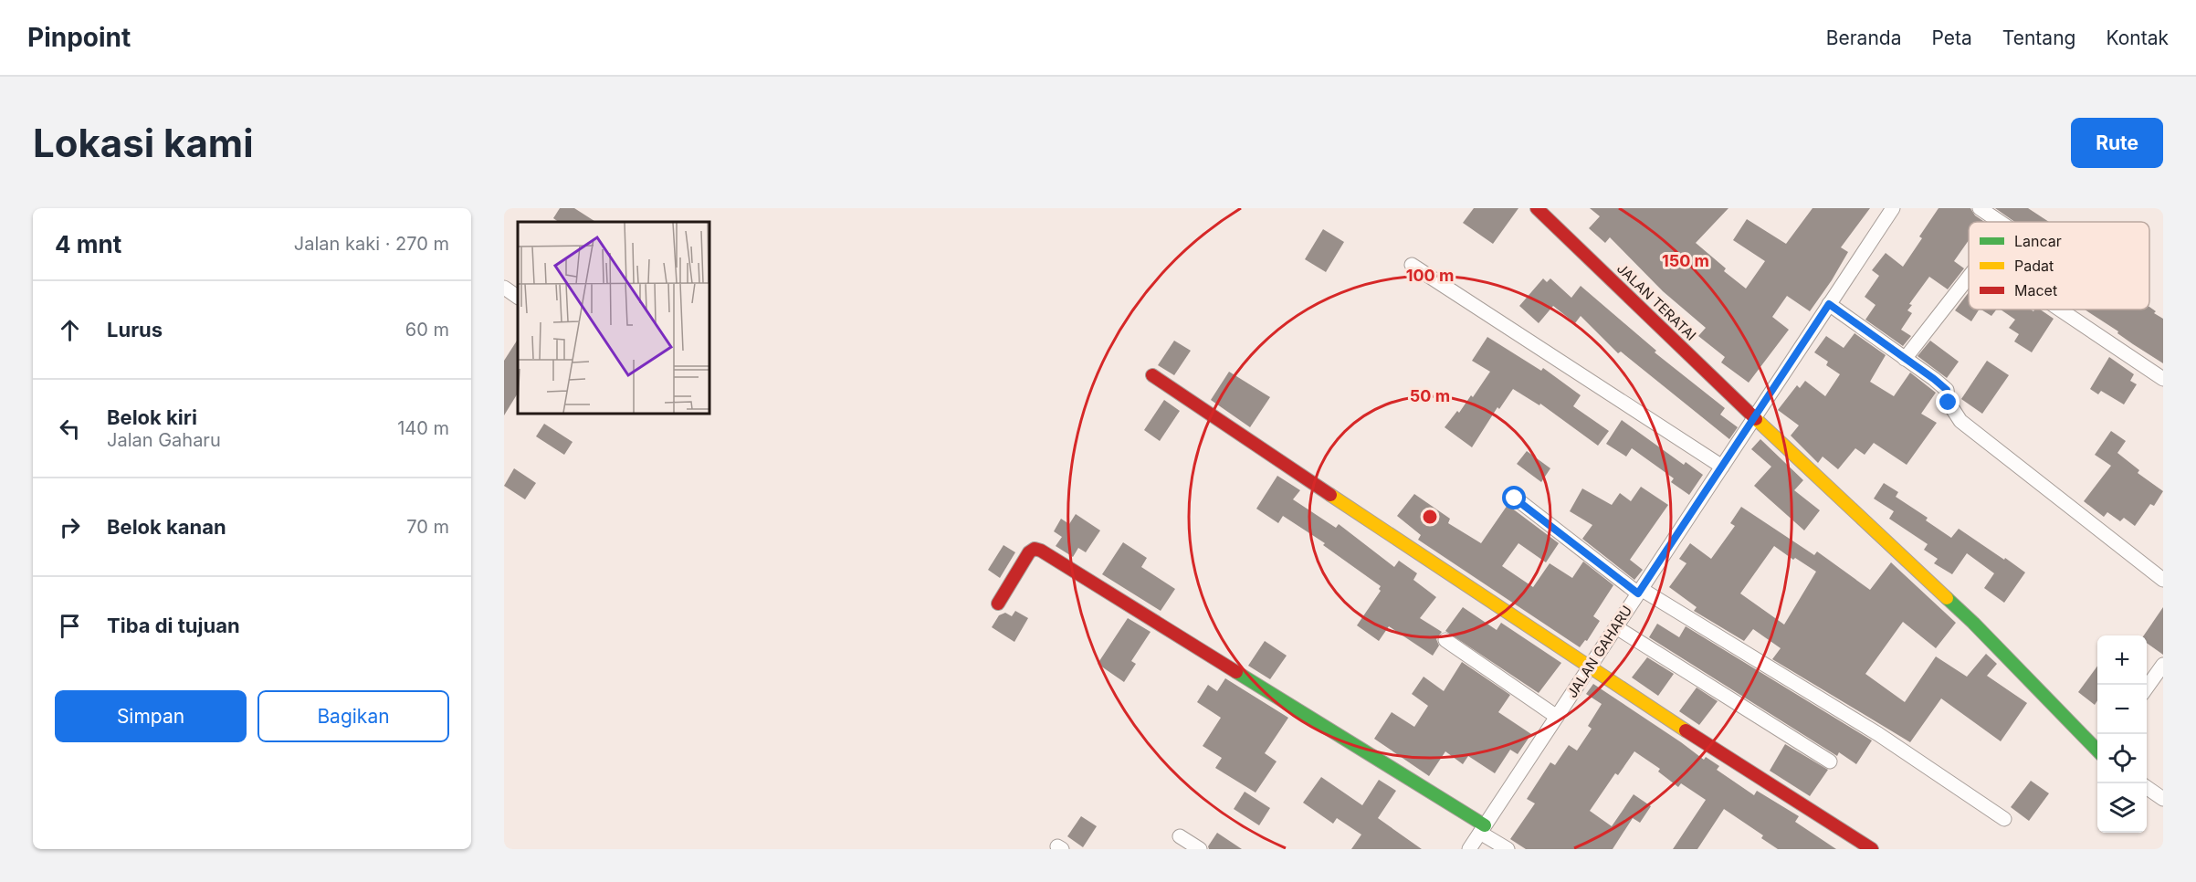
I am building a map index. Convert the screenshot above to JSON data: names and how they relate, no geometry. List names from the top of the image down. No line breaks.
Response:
{"streets":{"street":["JALAN TERATAI","JALAN GAHARU"]},"crossings":[["JALAN TERATAI","JALAN GAHARU"]],"legend":["Lancar","Padat","Macet"],"page":{"header":"Pinpoint","nav":["Beranda","Peta","Tentang","Kontak"],"buttons":["Rute",["Simpan","Bagikan"]],"title":"Lokasi kami","heading":["4 mnt","Jalan kaki · 270 m"],"list":[["Lurus","60 m"],["Belok kiri","Jalan Gaharu","140 m"],["Belok kanan","70 m"],"Tiba di tujuan"],"map_buttons":["+","−"]},"rings":["150 m","100 m","50 m"]}
